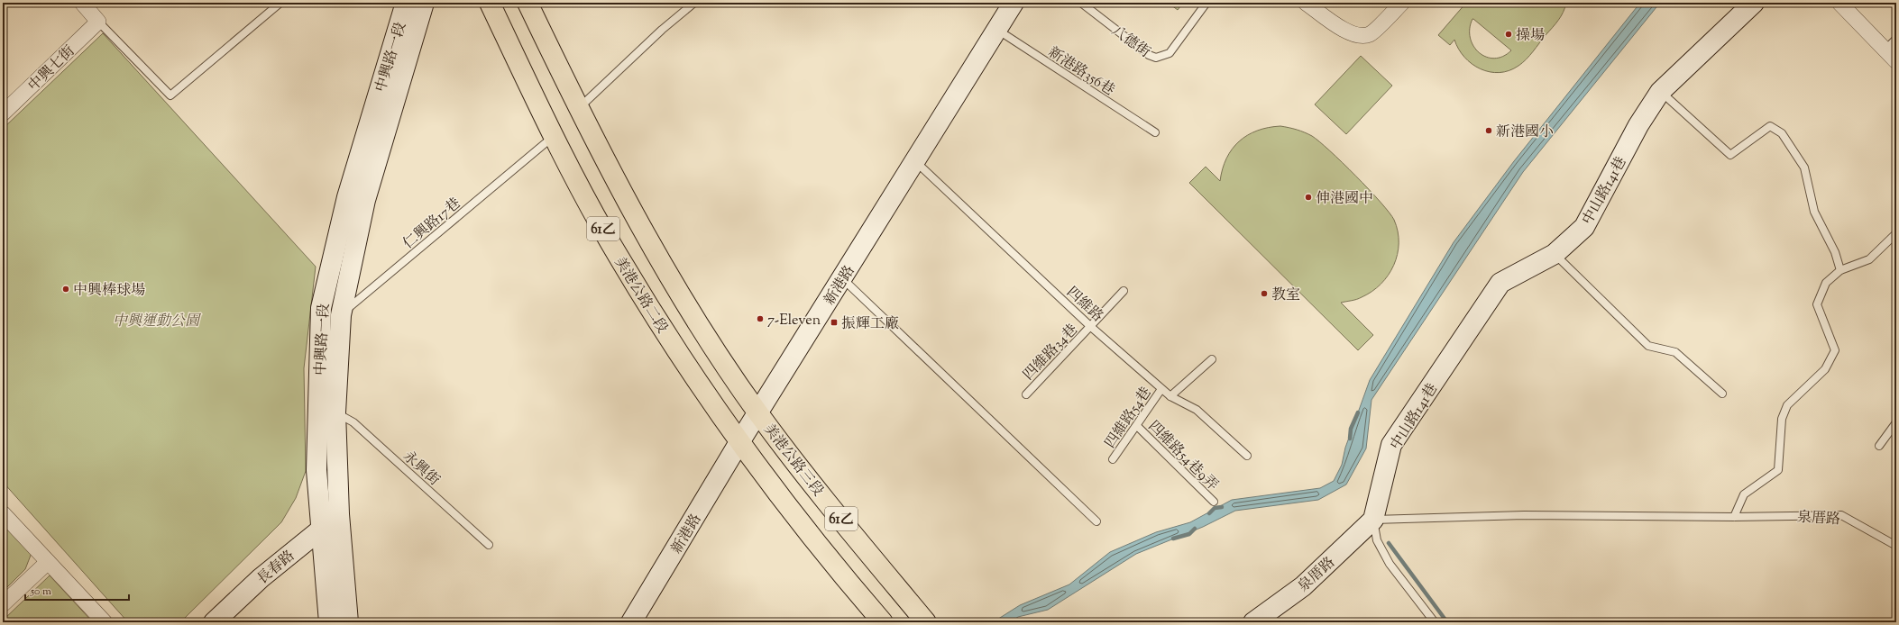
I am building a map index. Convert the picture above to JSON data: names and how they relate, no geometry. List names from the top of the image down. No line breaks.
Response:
{"streets":{"main road":["61乙","美港公路二段","美港公路三段"],"street":["中興路一段","中興七街","中山路141巷","新港路","泉厝路","長春路"],"lane":["八德街","新港路356巷","仁興路17巷","四維路","四維路34巷","四維路54巷","四維路54巷9弄","永興街"]},"crossings":[["中興路一段","仁興路17巷"],["中興路一段","永興街"],["中興路一段","長春路"],["新港路356巷","新港路"],["中山路141巷","泉厝路"],["仁興路17巷","美港公路二段"],["61乙","新港路"],["61乙","美港公路二段"],["61乙","美港公路三段"],["新港路","美港公路二段"],["新港路","四維路"],["新港路","美港公路三段"],["四維路","四維路34巷"],["四維路","四維路54巷"],["四維路54巷","四維路54巷9弄"]],"parks":["中興運動公園"],"places":{"other":["操場","新港國小","伸港國中","中興棒球場","教室","7-Eleven"],"transit":["振輝工廠"]},"scale_bar":"50 m"}
